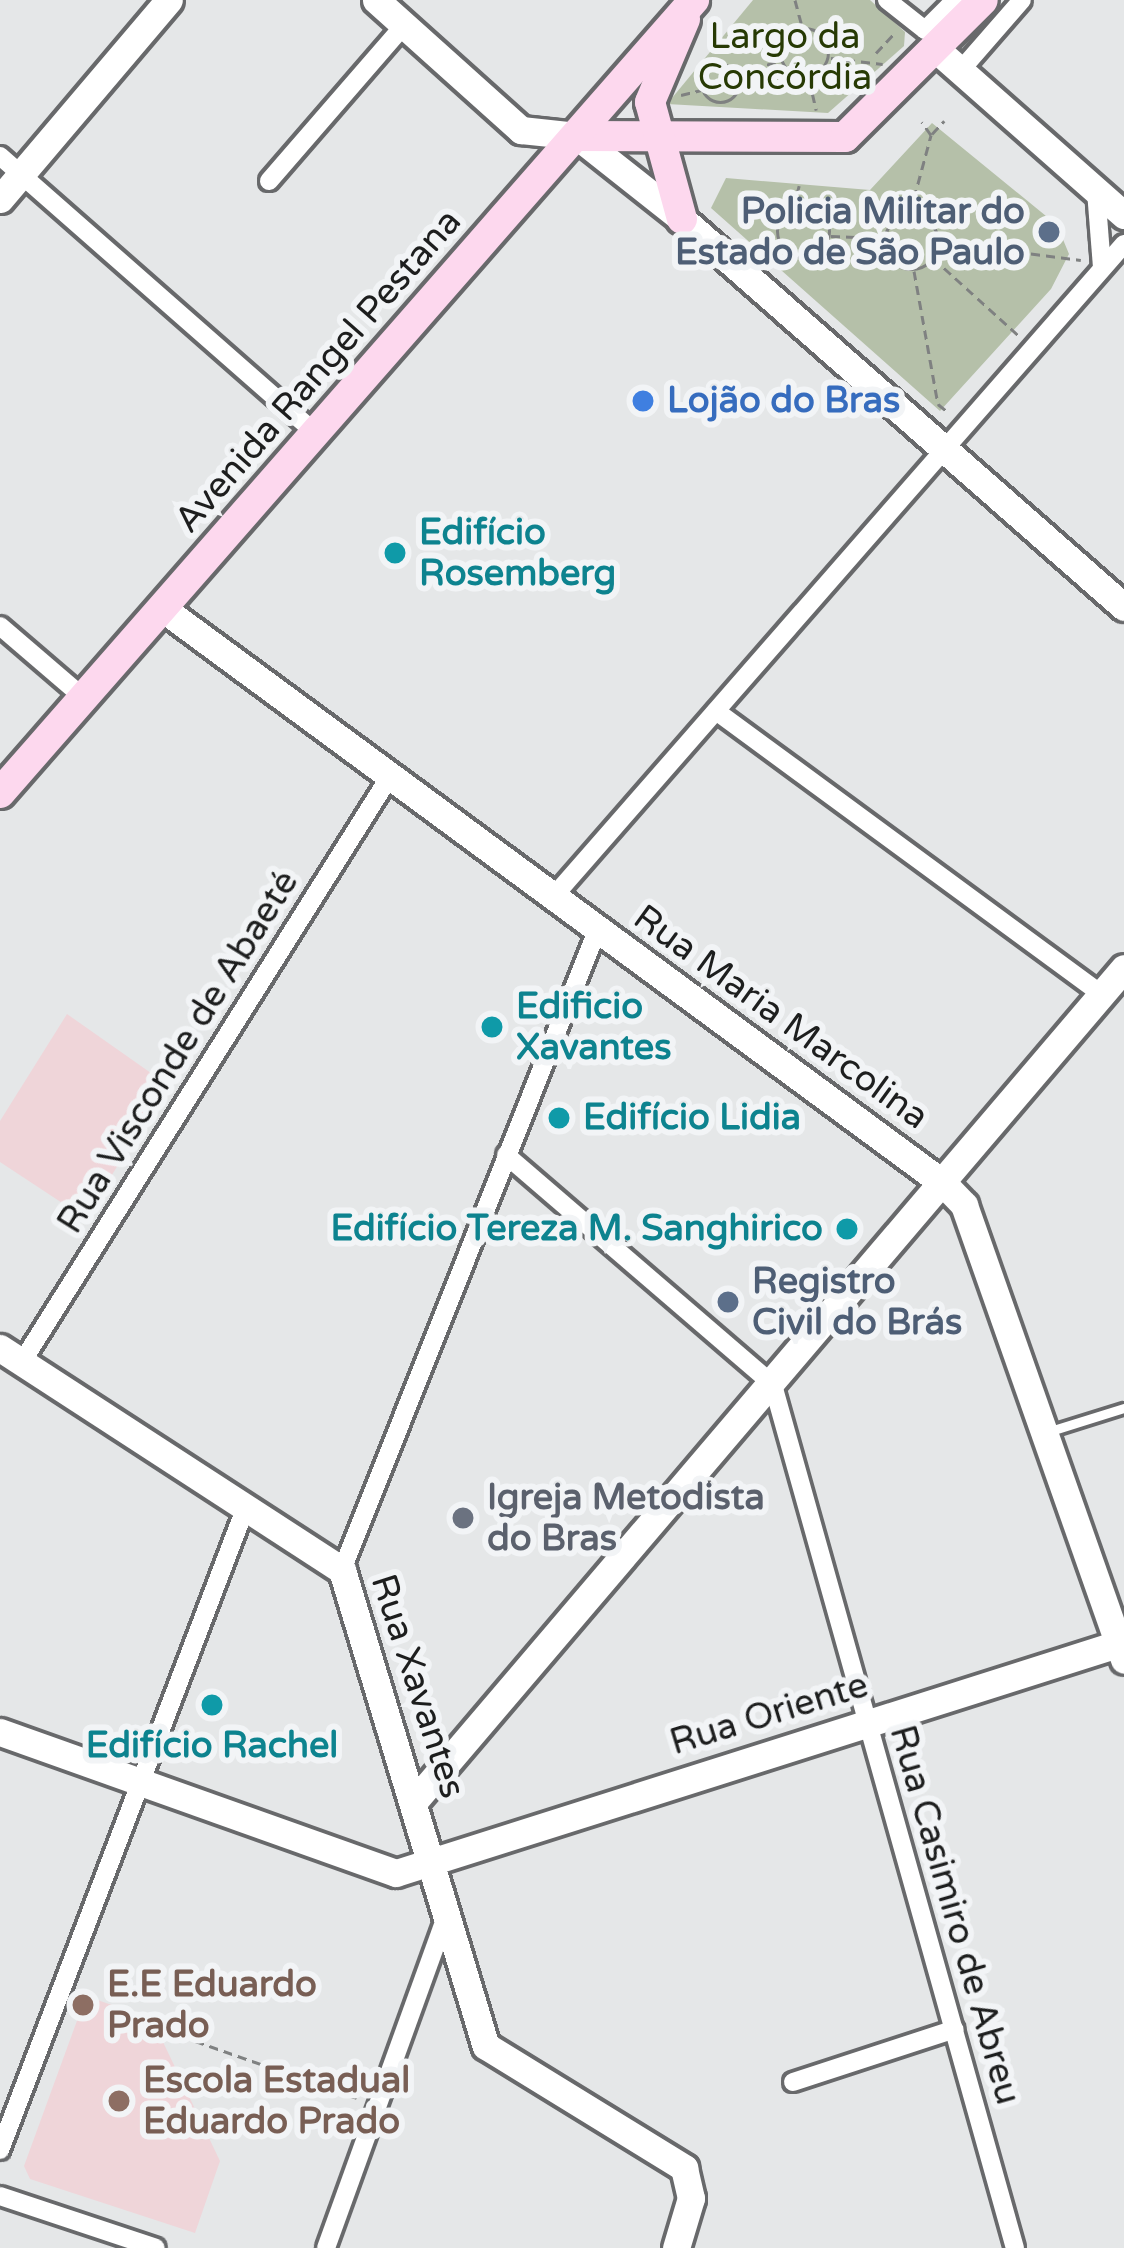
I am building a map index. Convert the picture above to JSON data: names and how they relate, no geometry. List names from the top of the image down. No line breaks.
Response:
{"streets":{"main road":["Avenida Rangel Pestana"],"street":["Rua Maria Marcolina","Rua Visconde de Abaeté","Rua Xavantes","Rua Oriente","Rua Casimiro de Abreu"]},"crossings":[["Avenida Rangel Pestana","Rua Maria Marcolina"],["Rua Maria Marcolina","Rua Visconde de Abaeté"],["Rua Maria Marcolina","Rua Xavantes"],["Rua Maria Marcolina","Rua Oriente"],["Rua Xavantes","Rua Oriente"],["Rua Oriente","Rua Casimiro de Abreu"]],"parks":["Largo da Concórdia"],"places":["Policia Militar do Estado de São Paulo","Lojão do Bras","Edifício Rosemberg","Edificio Xavantes","Edifício Lidia","Edifício Tereza M. Sanghirico","Registro Civil do Brás","Igreja Metodista do Bras","Edifício Rachel","E.E Eduardo Prado","Escola Estadual Eduardo Prado"]}
